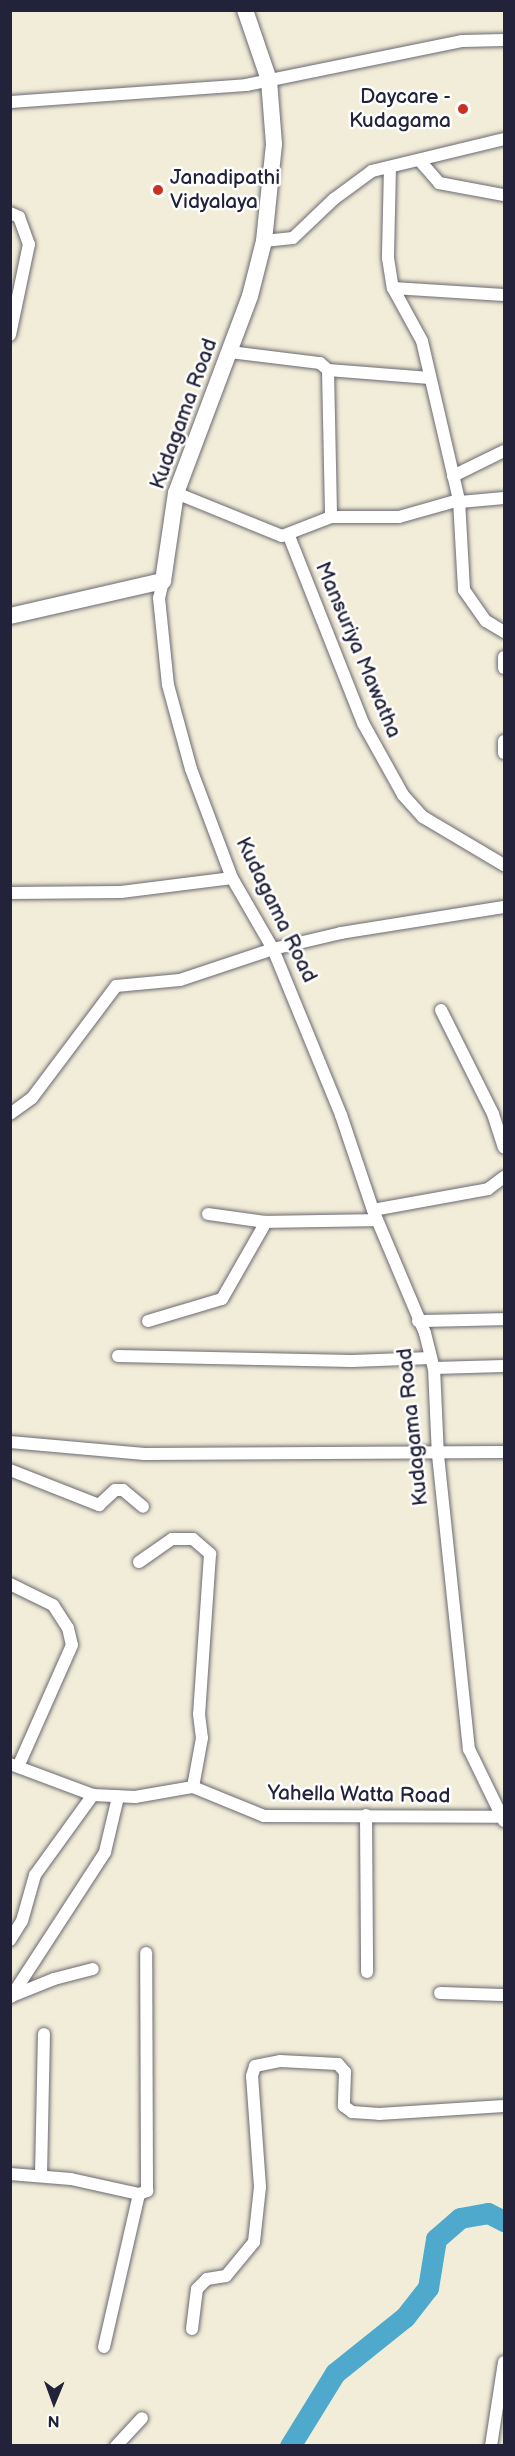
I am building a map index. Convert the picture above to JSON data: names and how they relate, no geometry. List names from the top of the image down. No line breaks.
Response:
{"streets":{"street":["Kudagama Road","Mansuriya Mawatha","Yahella Watta Road"]},"crossings":[["Kudagama Road","Yahella Watta Road"]],"places":["Daycare - Kudagama","Janadipathi Vidyalaya"],"north":"bottom"}
